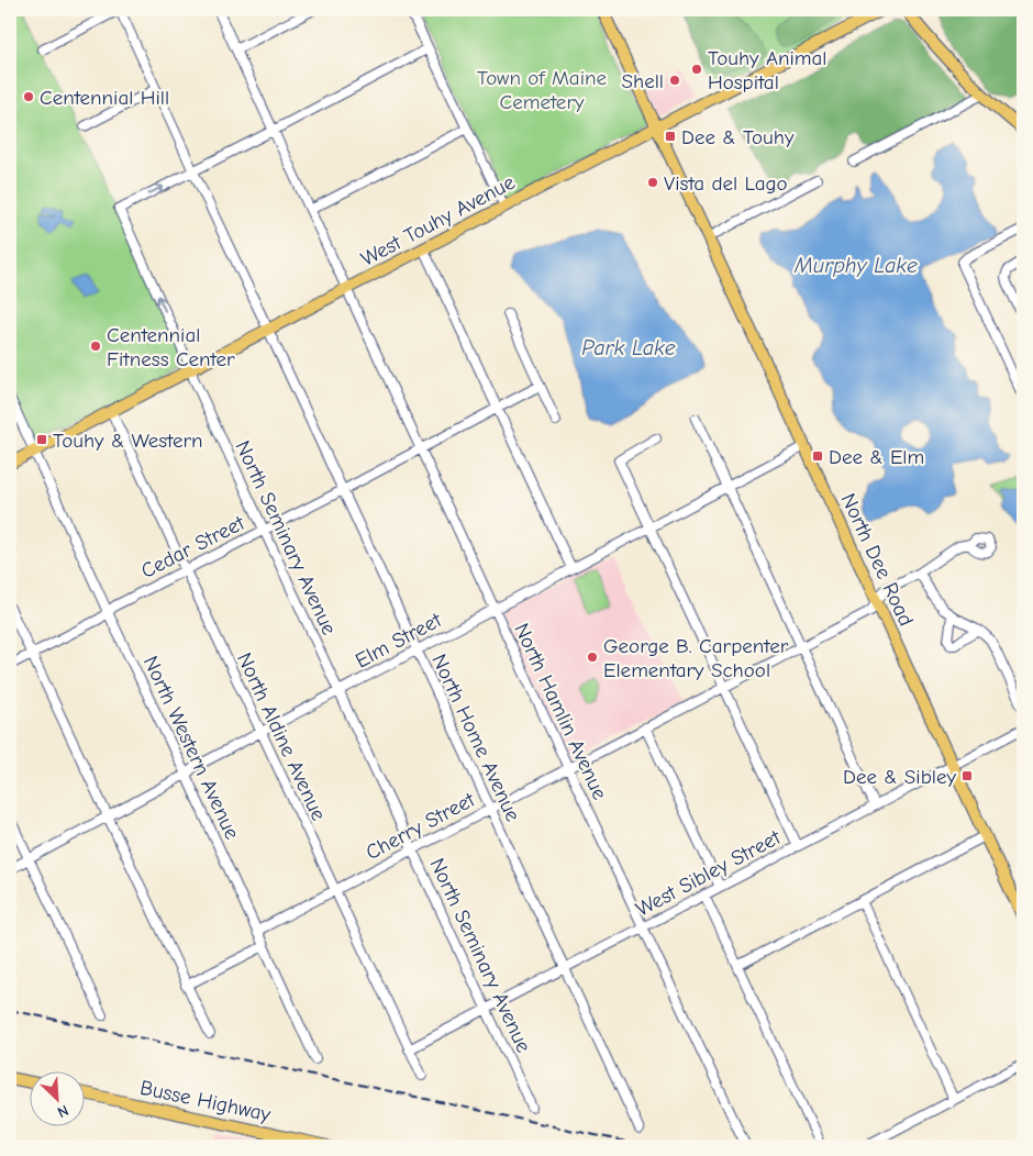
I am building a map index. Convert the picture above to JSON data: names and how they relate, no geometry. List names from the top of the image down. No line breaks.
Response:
{"streets":{"main road":["West Touhy Avenue","North Dee Road","Busse Highway"],"street":["North Seminary Avenue","Cedar Street","Elm Street","North Hamlin Avenue","North Aldine Avenue","North Home Avenue","North Western Avenue","Cherry Street","West Sibley Street"]},"crossings":[["West Touhy Avenue","North Seminary Avenue"],["West Touhy Avenue","North Dee Road"],["West Touhy Avenue","North Hamlin Avenue"],["West Touhy Avenue","North Aldine Avenue"],["West Touhy Avenue","North Home Avenue"],["West Touhy Avenue","North Western Avenue"],["North Seminary Avenue","Cedar Street"],["North Seminary Avenue","Elm Street"],["North Seminary Avenue","North Home Avenue"],["North Seminary Avenue","Cherry Street"],["North Seminary Avenue","West Sibley Street"],["Cedar Street","North Hamlin Avenue"],["Cedar Street","North Aldine Avenue"],["Cedar Street","North Home Avenue"],["Cedar Street","North Western Avenue"],["North Dee Road","Elm Street"],["North Dee Road","Cherry Street"],["North Dee Road","West Sibley Street"],["Elm Street","North Hamlin Avenue"],["Elm Street","North Aldine Avenue"],["Elm Street","North Home Avenue"],["Elm Street","North Western Avenue"],["North Hamlin Avenue","Cherry Street"],["North Hamlin Avenue","West Sibley Street"],["North Aldine Avenue","Cherry Street"],["North Aldine Avenue","West Sibley Street"],["North Home Avenue","Cherry Street"],["North Home Avenue","West Sibley Street"],["North Western Avenue","Cherry Street"]],"water":["Murphy Lake","Park Lake"],"parks":["Town of Maine Cemetery"],"places":{"other":["Touhy Animal Hospital","Shell","Centennial Hill","Vista del Lago","Centennial Fitness Center","George B. Carpenter Elementary School"],"transit":["Dee & Touhy","Touhy & Western","Dee & Elm","Dee & Sibley"]},"north":"bottom right"}
